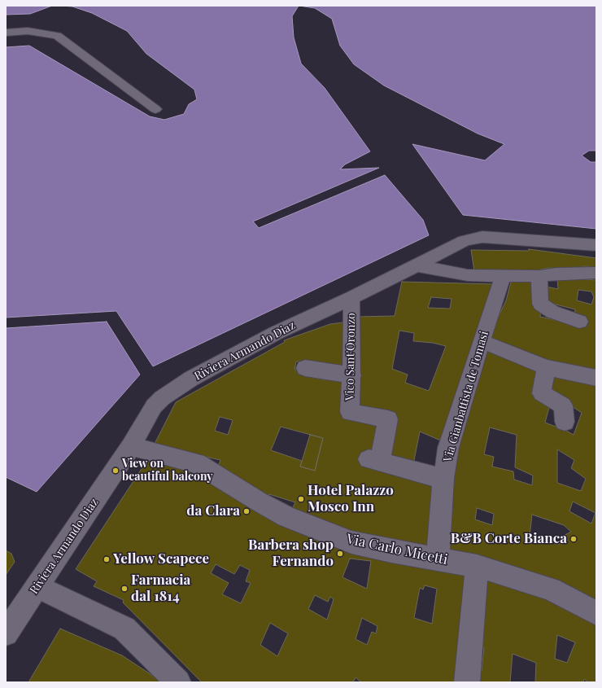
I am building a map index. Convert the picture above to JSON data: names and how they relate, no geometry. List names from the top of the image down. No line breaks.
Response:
{"streets":{"street":["Riviera Armando Diaz","Vico Sant'Oronzo","Via Gianbattista de Tomasi","Via Carlo Micetti"]},"crossings":[["Riviera Armando Diaz","Vico Sant'Oronzo"],["Riviera Armando Diaz","Via Carlo Micetti"],["Vico Sant'Oronzo","Via Gianbattista de Tomasi"],["Via Gianbattista de Tomasi","Via Carlo Micetti"]],"places":["View on beautiful balcony","Hotel Palazzo Mosco Inn","da Clara","B&B Corte Bianca","Barbera shop Fernando","Yellow Scapece","Farmacia dal 1814"]}
